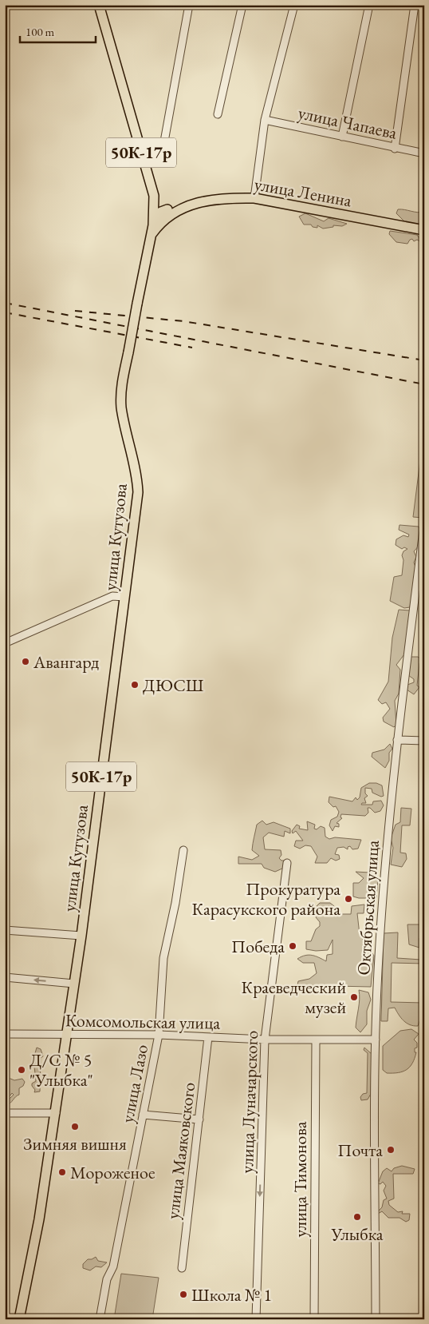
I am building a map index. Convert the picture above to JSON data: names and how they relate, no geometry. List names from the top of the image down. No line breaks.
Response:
{"streets":{"main road":["50К-17р","улица Ленина","улица Кутузова"],"street":["улица Чапаева","Октябрьская улица","Комсомольская улица","улица Лазо","улица Луначарского","улица Маяковского","улица Тимонова"]},"crossings":[["50К-17р","улица Ленина"],["50К-17р","улица Кутузова"],["улица Ленина","улица Кутузова"],["улица Кутузова","Комсомольская улица"],["Октябрьская улица","Комсомольская улица"],["Комсомольская улица","улица Лазо"],["Комсомольская улица","улица Луначарского"],["Комсомольская улица","улица Маяковского"],["Комсомольская улица","улица Тимонова"]],"one_way":["улица Луначарского"],"places":["Авангард","ДЮСШ","Прокуратура Карасукского района","Победа","Краеведческий музей","Д/С № 5 \"Улыбка\"","Зимняя вишня","Почта","Мороженое","Улыбка","Школа № 1"],"scale_bar":"100 m"}
